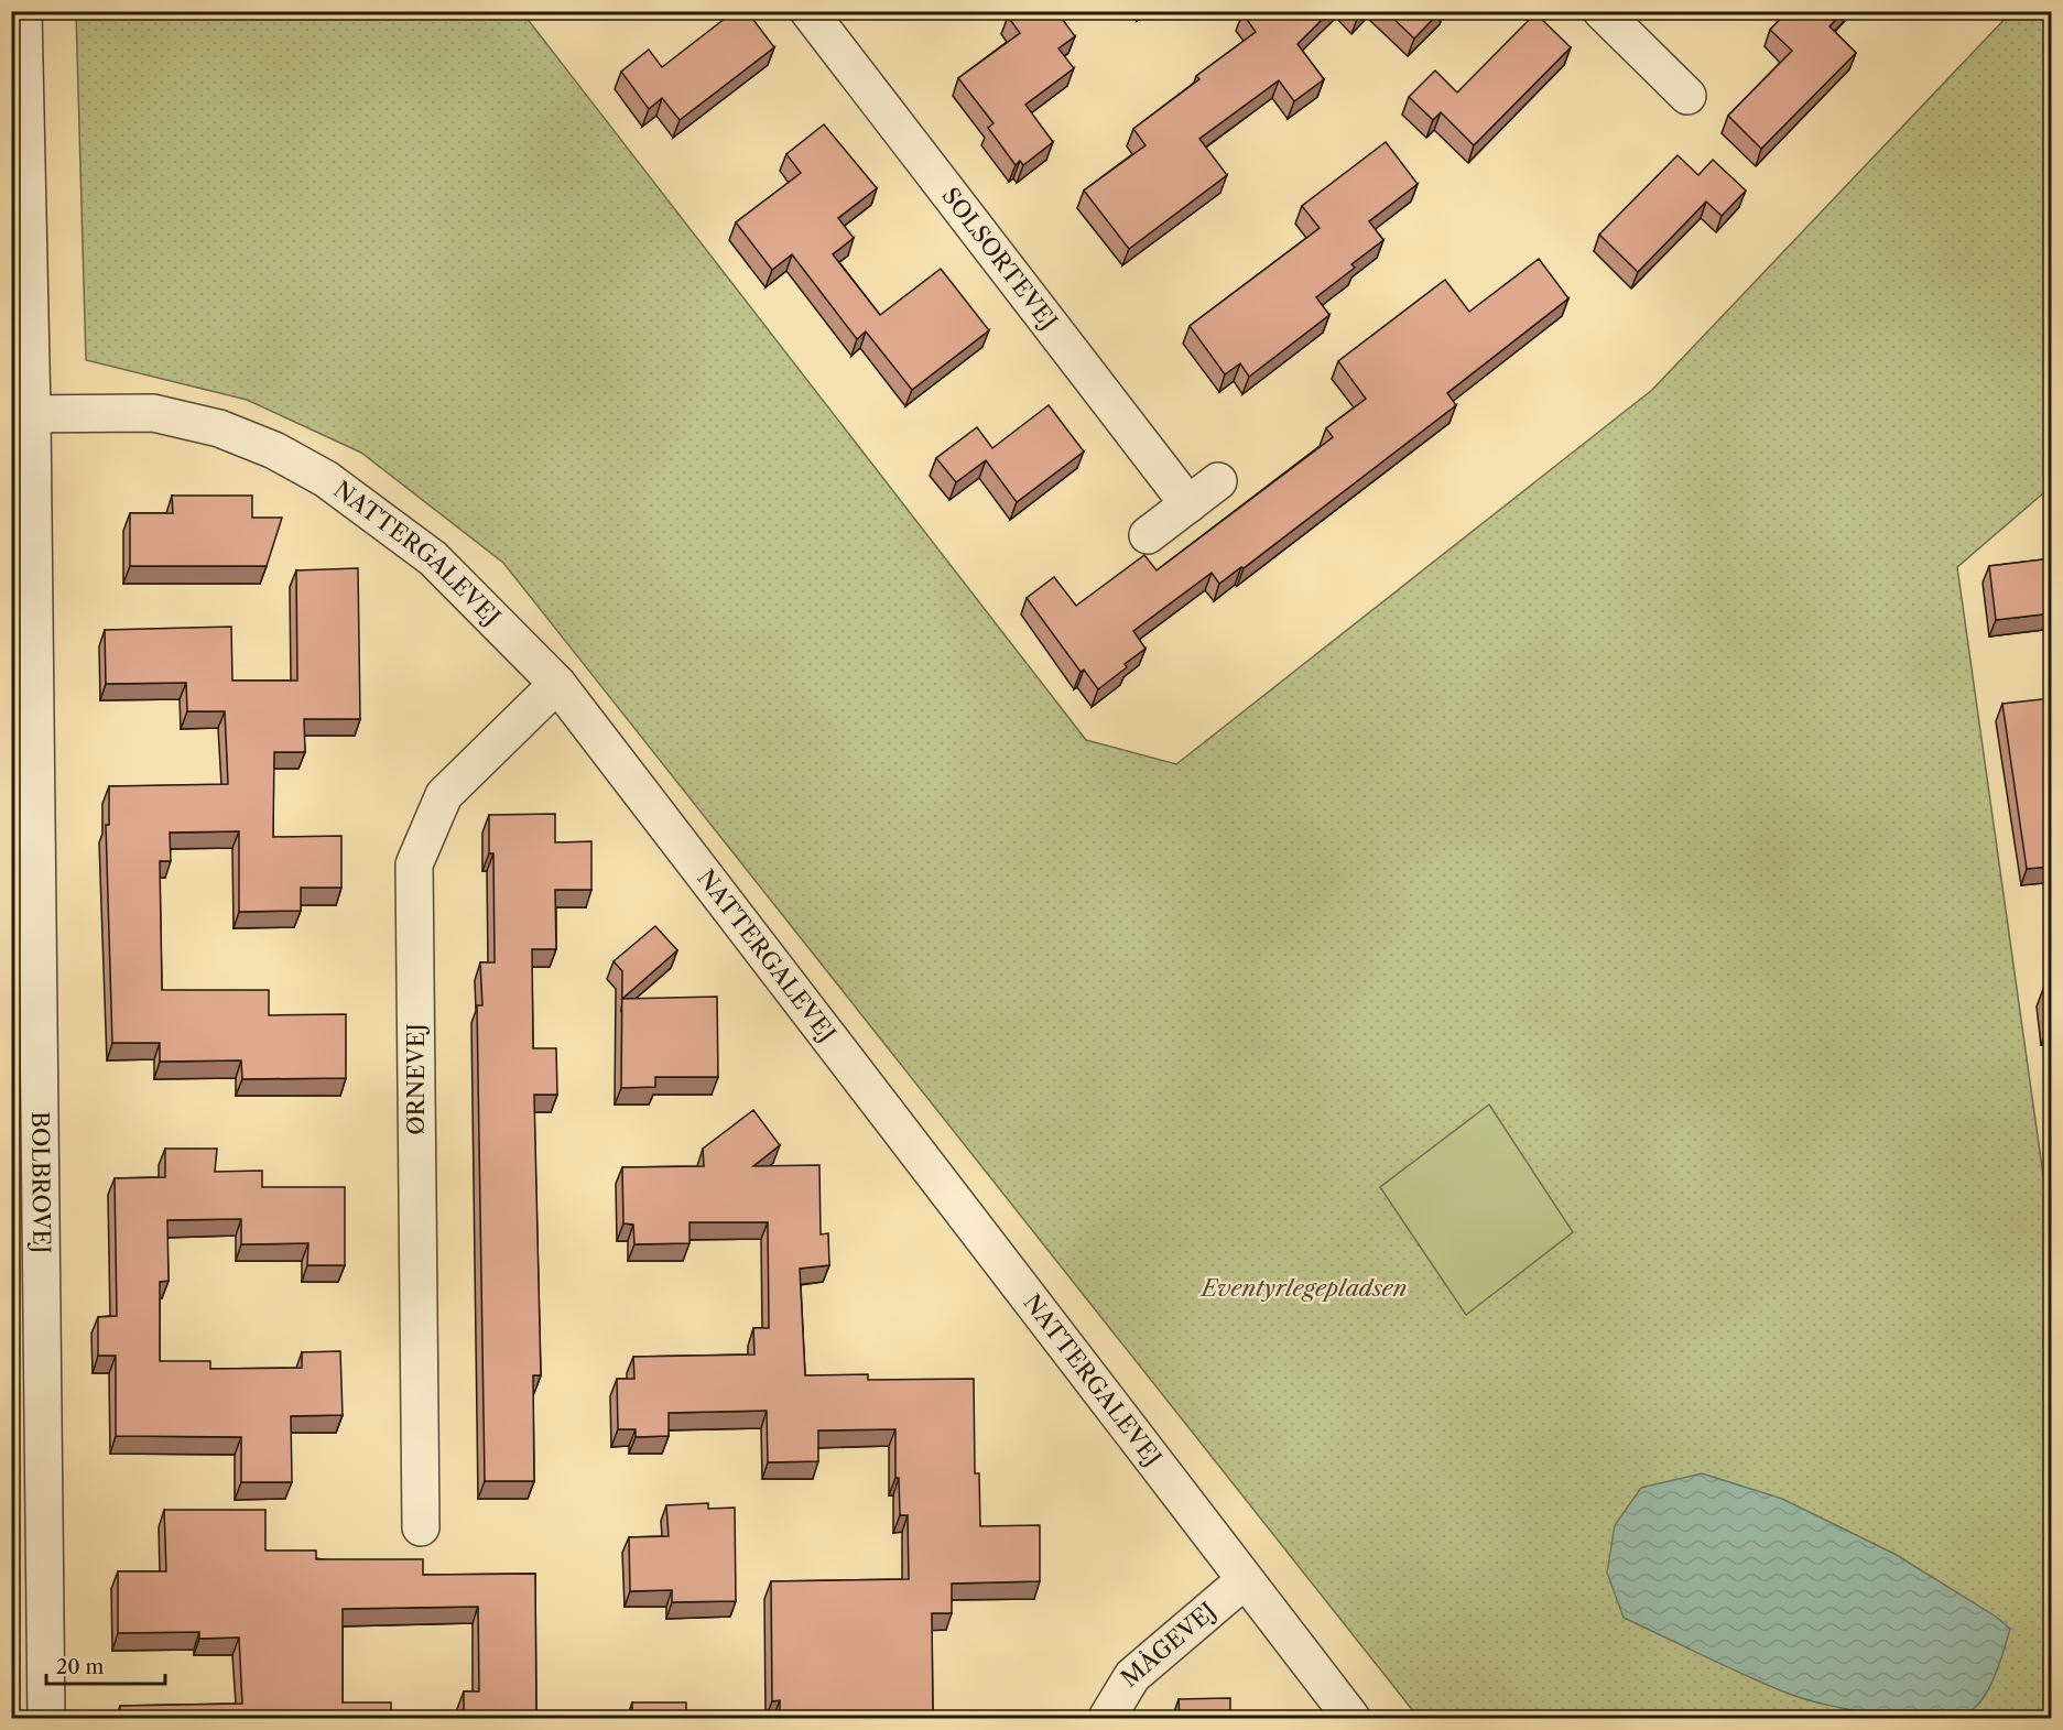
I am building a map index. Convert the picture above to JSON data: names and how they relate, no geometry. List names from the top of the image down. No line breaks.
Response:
{"streets":{"street":["SOLSORTEVEJ","NATTERGALEVEJ","ØRNEVEJ","BOLBROVEJ","MÅGEVEJ"]},"crossings":[["NATTERGALEVEJ","ØRNEVEJ"],["NATTERGALEVEJ","BOLBROVEJ"],["NATTERGALEVEJ","MÅGEVEJ"]],"parks":["Eventyrlegepladsen"],"scale_bar":"20 m"}
